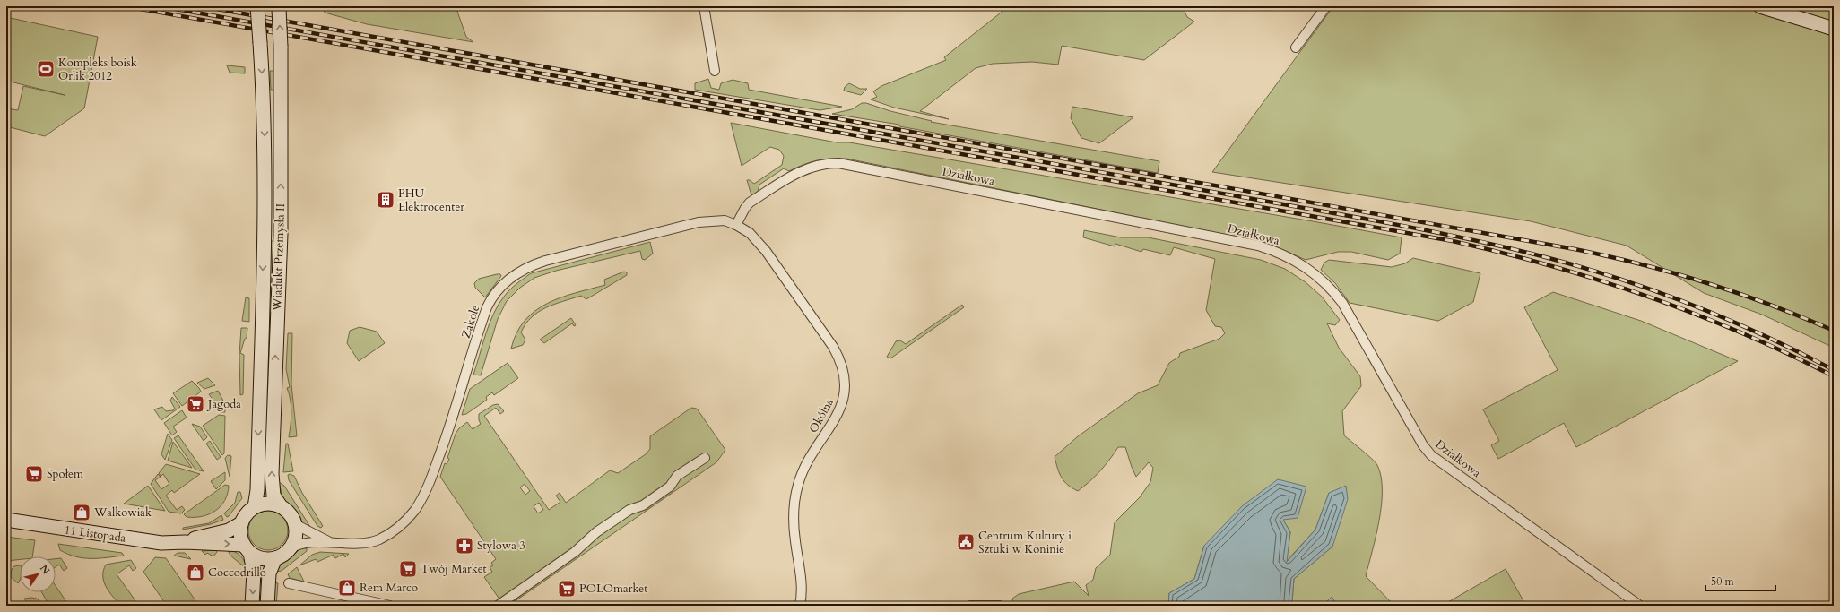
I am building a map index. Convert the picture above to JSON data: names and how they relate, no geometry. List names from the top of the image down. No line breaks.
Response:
{"streets":{"main road":["Wiadukt Przemysła II","11 Listopada"],"street":["Działkowa","Zakole","Okólna"]},"crossings":[["Działkowa","Zakole"],["Działkowa","Okólna"],["Wiadukt Przemysła II","Zakole"],["Wiadukt Przemysła II","11 Listopada"],["Zakole","Okólna"],["Zakole","11 Listopada"]],"places":{"sports":["Kompleks boisk Orlik 2012"],"building":["PHU Elektrocenter"],"supermarket":["Jagoda","Społem","Twój Market","POLOmarket"],"shop":["Walkowiak","Coccodrillo","Rem Marco"],"public building":["Centrum Kultury i Sztuki w Koninie"],"pharmacy":["Stylowa 3"]},"scale_bar":"50 m","north":"top right"}
